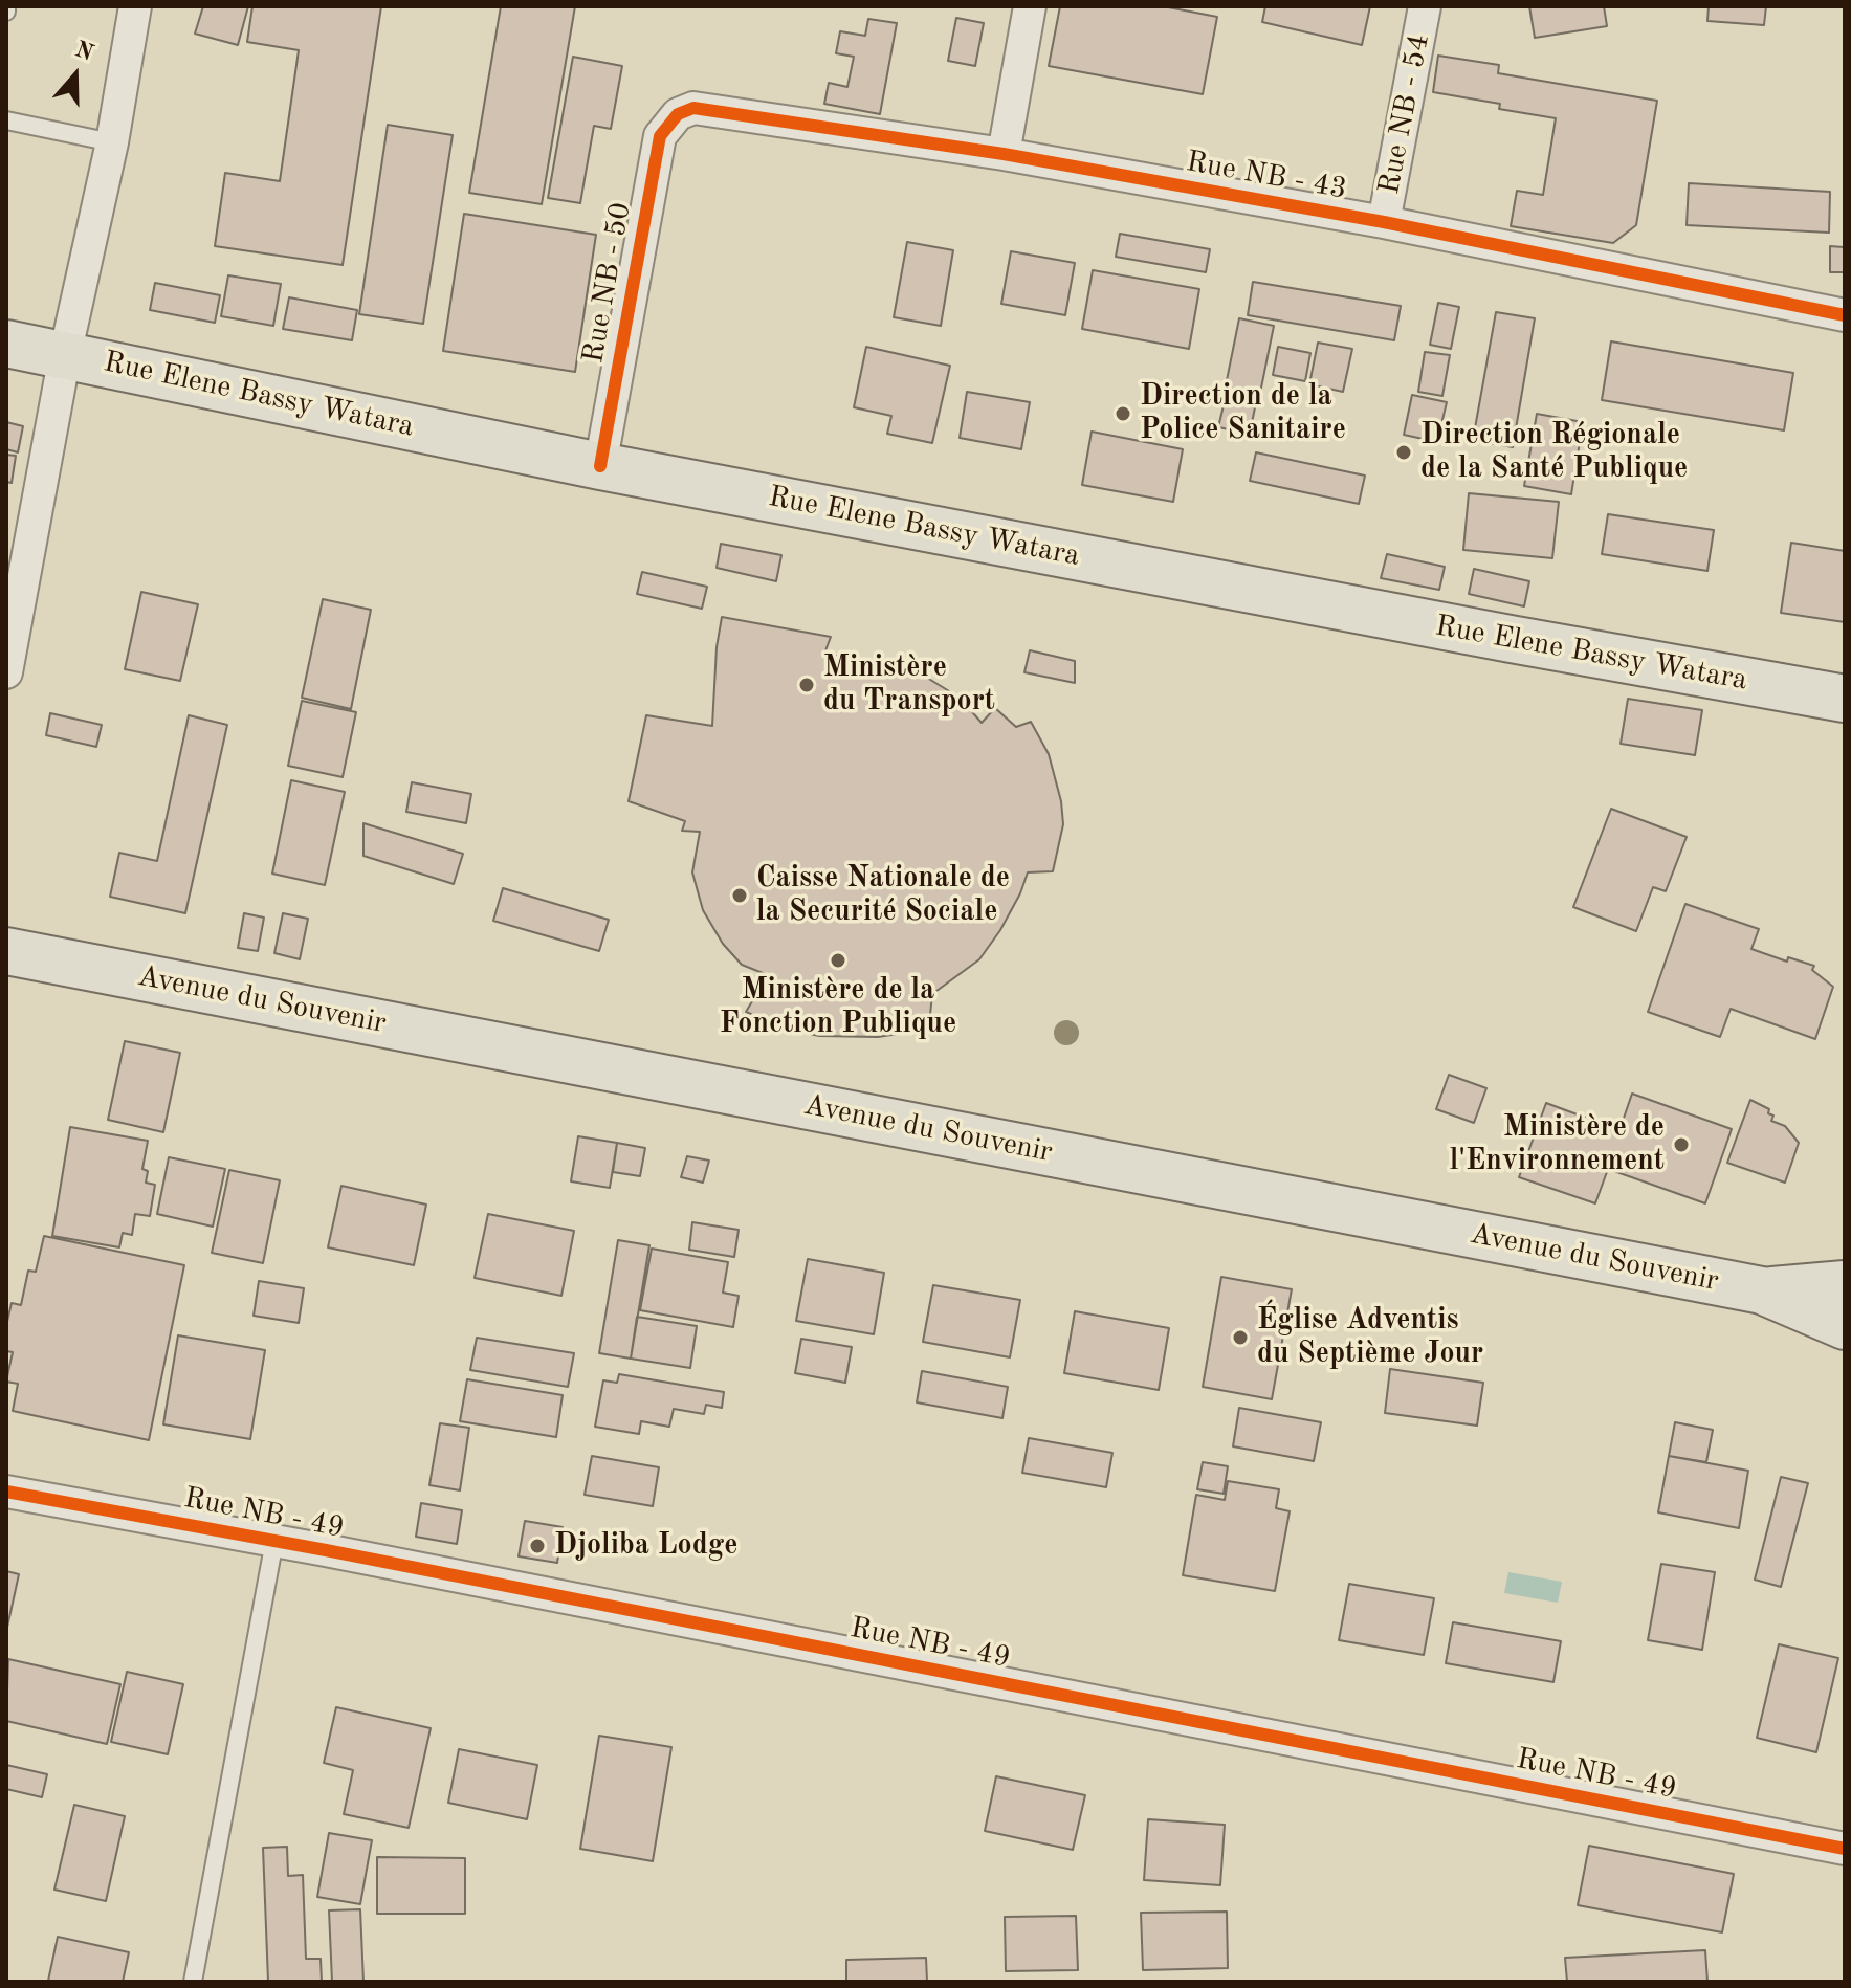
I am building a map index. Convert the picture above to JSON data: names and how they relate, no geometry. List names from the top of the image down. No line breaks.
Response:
{"streets":{"main road":["Rue Elene Bassy Watara","Avenue du Souvenir"],"street":["Rue NB - 54","Rue NB - 43","Rue NB - 50","Rue NB - 49"]},"crossings":[["Rue NB - 54","Rue NB - 43"],["Rue NB - 43","Rue NB - 50"],["Rue NB - 50","Rue Elene Bassy Watara"]],"places":["Direction de la Police Sanitaire","Direction Régionale de la Santé Publique","Ministère du Transport","Caisse Nationale de la Securité Sociale","Ministère de la Fonction Publique","Ministère de l'Environnement","Église Adventis du Septième Jour","Djoliba Lodge"],"north":"top"}
